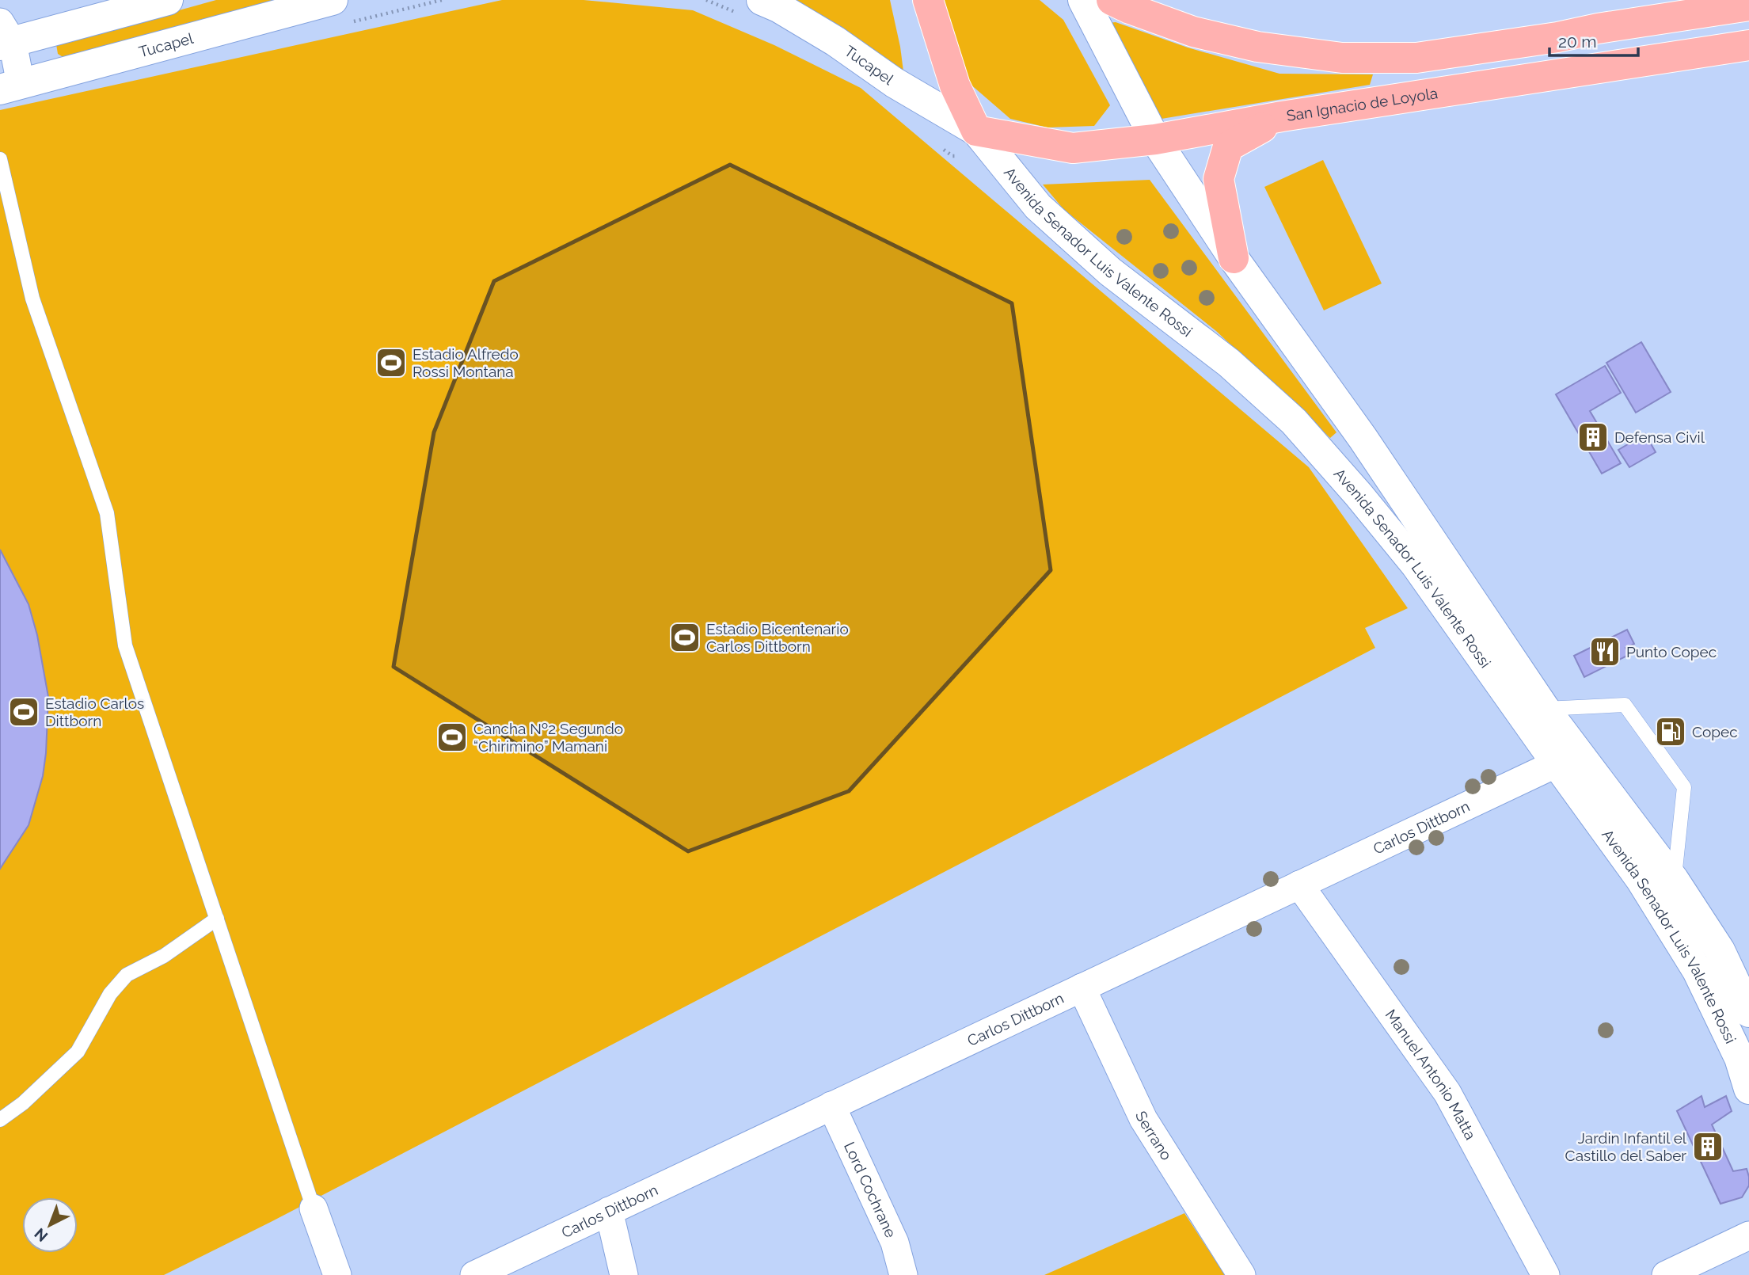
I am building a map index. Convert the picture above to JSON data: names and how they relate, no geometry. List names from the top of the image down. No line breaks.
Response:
{"streets":{"main road":["Tucapel","San Ignacio de Loyola","Avenida Senador Luis Valente Rossi"],"street":["Carlos Dittborn","Manuel Antonio Matta","Serrano","Lord Cochrane"]},"crossings":[["Tucapel","San Ignacio de Loyola"],["Tucapel","Avenida Senador Luis Valente Rossi"],["San Ignacio de Loyola","Avenida Senador Luis Valente Rossi"],["Avenida Senador Luis Valente Rossi","Carlos Dittborn"],["Carlos Dittborn","Manuel Antonio Matta"],["Carlos Dittborn","Serrano"],["Carlos Dittborn","Lord Cochrane"]],"places":{"sports":["Estadio Alfredo Rossi Montana","Estadio Bicentenario Carlos Dittborn","Estadio Carlos Dittborn","Cancha Nº2 Segundo “Chirimino” Mamani"],"building":["Defensa Civil","Jardin Infantil el Castillo del Saber"],"restaurant":["Punto Copec"],"fuel station":["Copec"]},"scale_bar":"20 m","north":"bottom left"}
